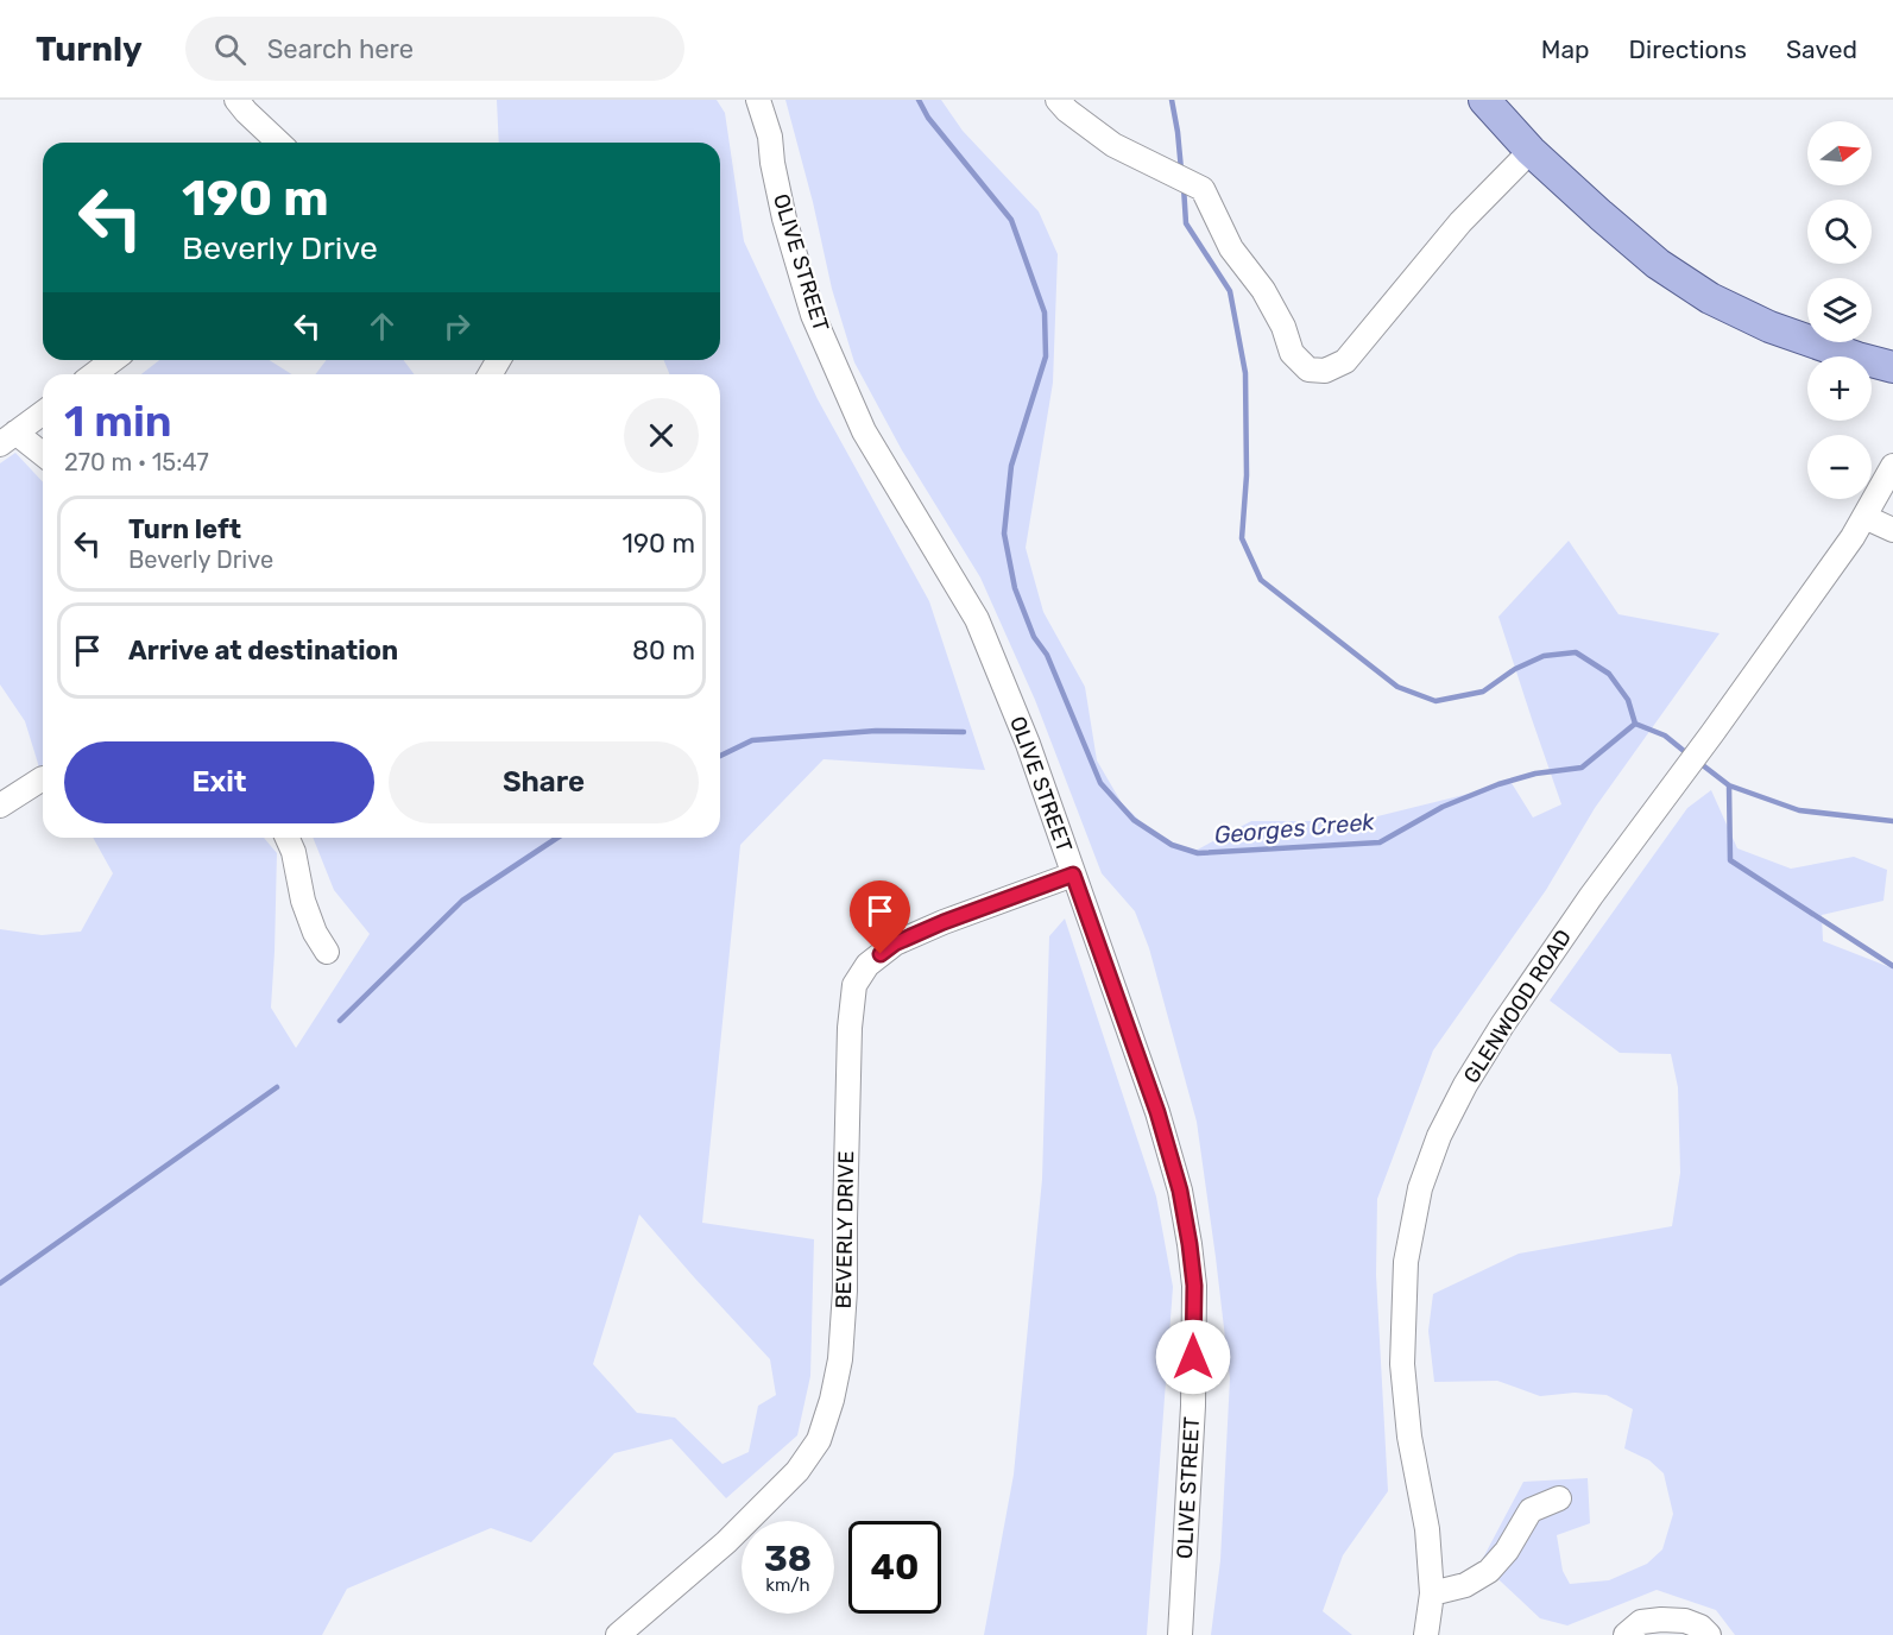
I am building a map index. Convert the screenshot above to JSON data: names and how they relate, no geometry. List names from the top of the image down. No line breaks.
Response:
{"streets":{"street":["OLIVE STREET","GLENWOOD ROAD","BEVERLY DRIVE"]},"crossings":[["OLIVE STREET","BEVERLY DRIVE"]],"water":["Georges Creek"],"north":"right","page":{"header":"Turnly","search":"Search here","nav":["Map","Directions","Saved"],"map_buttons":["+","−"],"turn":["190 m","Beverly Drive"],"heading":["1 min","270 m · 15:47"],"list":[{"name":"Turn left","note":"Beverly Drive","value":"190 m"},{"name":"Arrive at destination","value":"80 m"}],"buttons":["Exit","Share"],"speed":"38 km/h","limit":"40"}}
